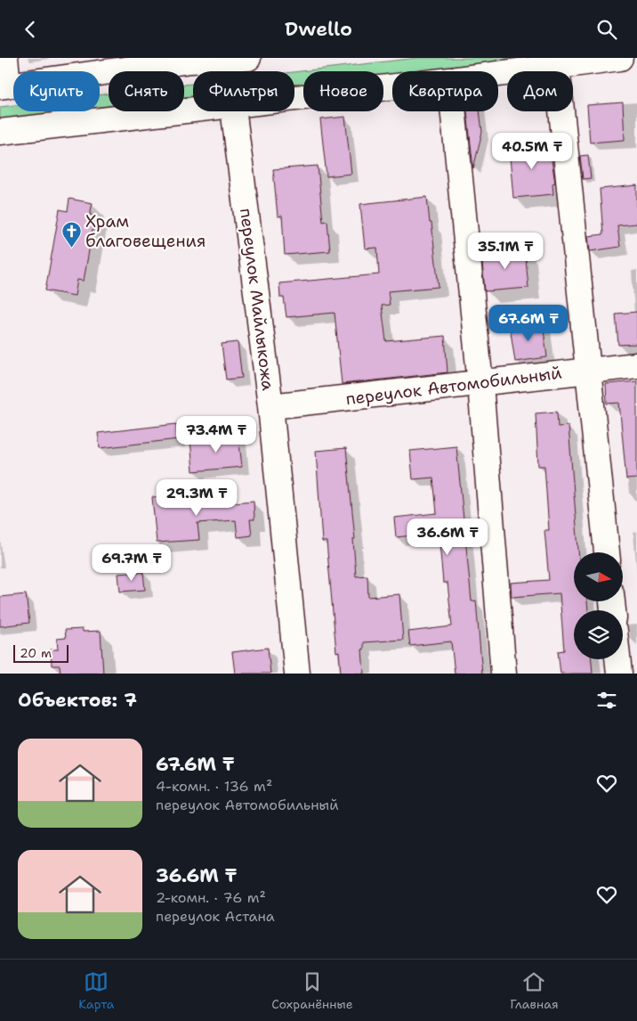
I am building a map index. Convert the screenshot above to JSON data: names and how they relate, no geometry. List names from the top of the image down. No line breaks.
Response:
{"streets":{"street":["переулок Майлыкожа","переулок Автомобильный"]},"crossings":[["переулок Майлыкожа","переулок Автомобильный"]],"places":{"church":["Храм благовещения"]},"scale_bar":"20 m","north":"right","page":{"header":"Dwello","chip":["Купить","Снять","Фильтры","Новое","Квартира","Дом"],"price":["40.5M ₸","35.1M ₸","67.6M ₸","73.4M ₸","29.3M ₸","36.6M ₸","69.7M ₸"],"scale":"20 m","heading":"Объектов: 7","list":[{"name":"67.6M ₸","note":"4-комн. · 136 m² · переулок Автомобильный"},{"name":"36.6M ₸","note":"2-комн. · 76 m² · переулок Астана"}],"tabs":["Карта","Сохранённые","Главная"]}}
